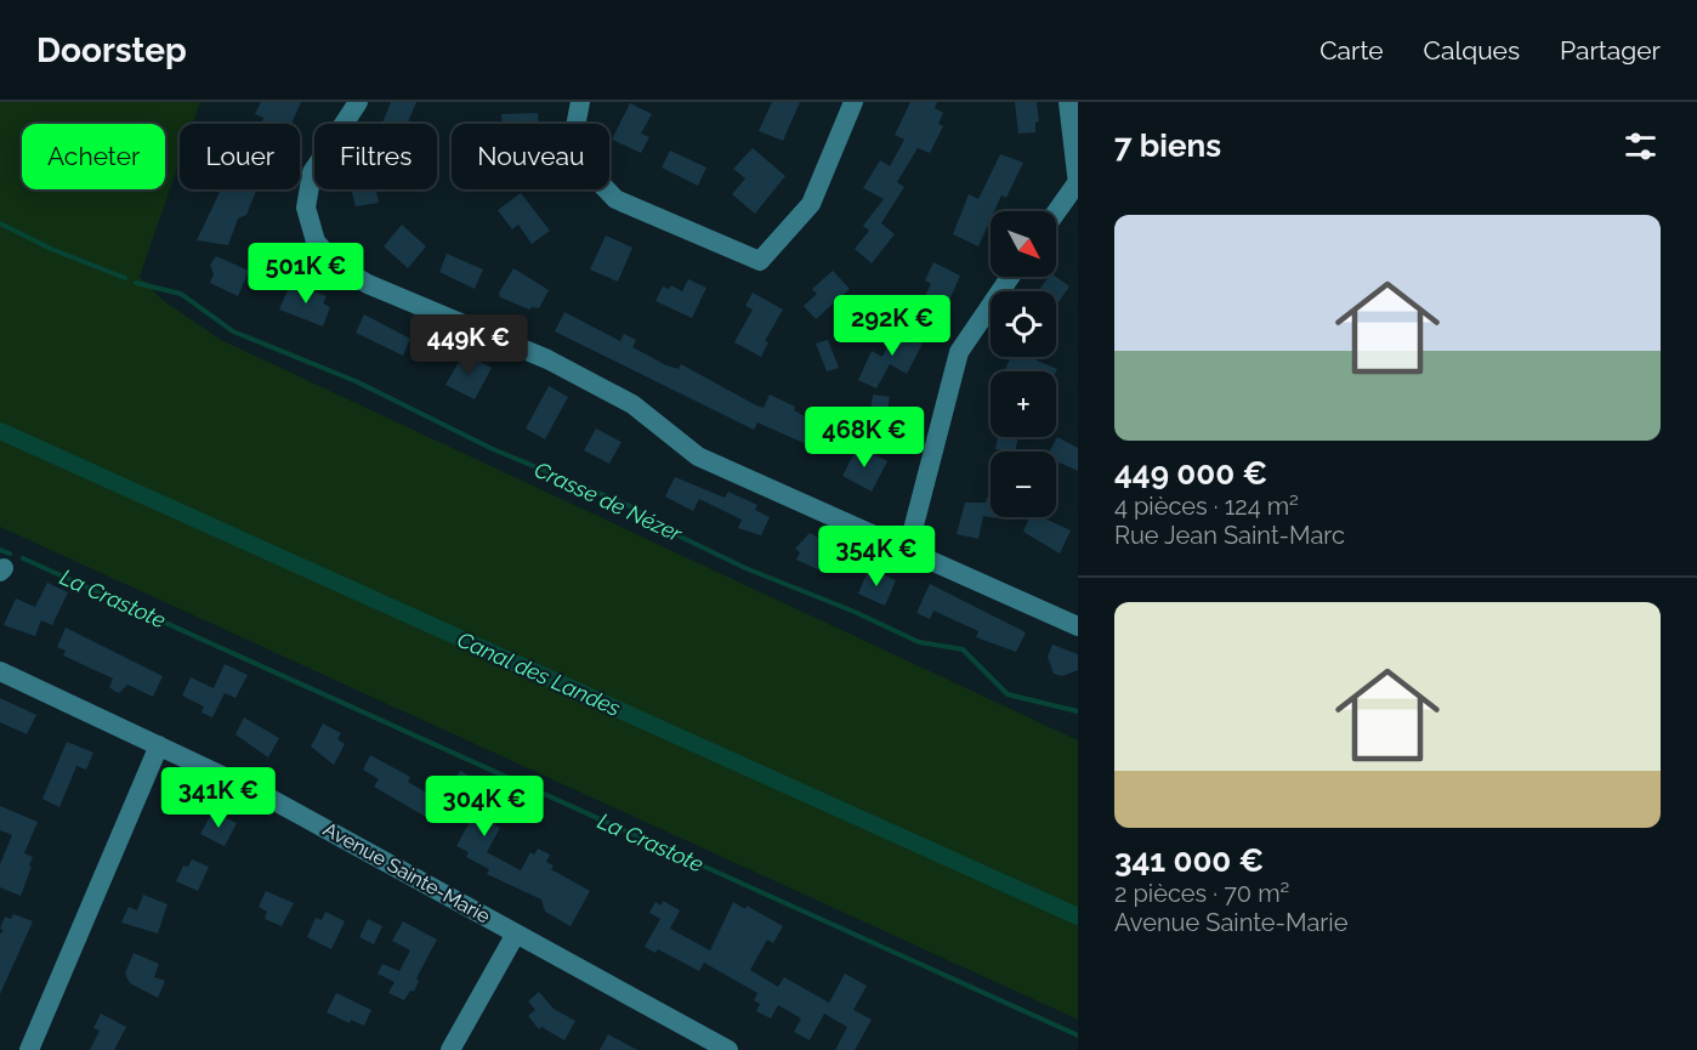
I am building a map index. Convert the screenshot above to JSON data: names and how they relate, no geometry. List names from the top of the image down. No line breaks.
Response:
{"streets":{"street":["Avenue Sainte-Marie"]},"water":["Crasse de Nézer","La Crastote","Canal des Landes"],"north":"bottom right","page":{"header":"Doorstep","nav":["Carte","Calques","Partager"],"heading":"7 biens","chip":["Acheter","Louer","Filtres","Nouveau"],"list":[{"name":"449 000 €","note":"4 pièces · 124 m² · Rue Jean Saint-Marc"},{"name":"341 000 €","note":"2 pièces · 70 m² · Avenue Sainte-Marie"}],"map_buttons":["+","−"],"price":["501K €","292K €","449K €","468K €","354K €","341K €","304K €"]}}
